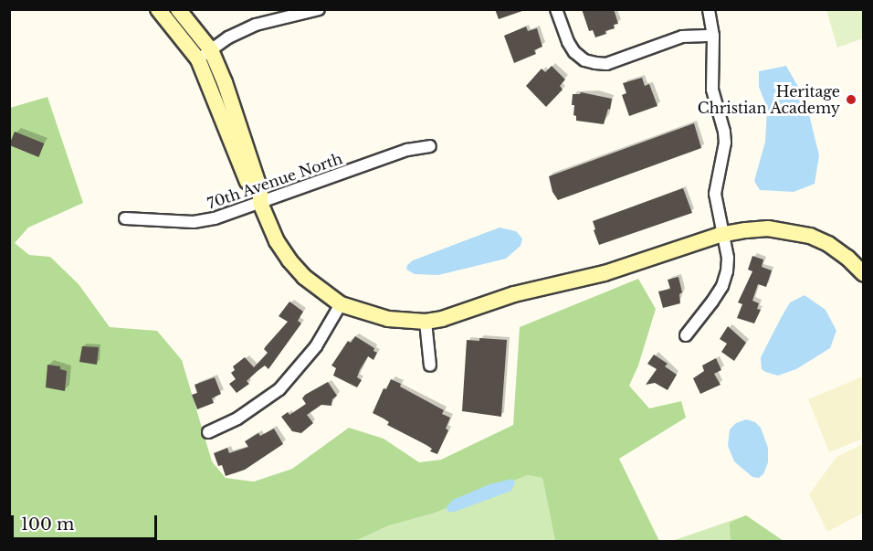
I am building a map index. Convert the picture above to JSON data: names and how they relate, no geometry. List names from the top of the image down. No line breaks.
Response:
{"streets":{"street":["70th Avenue North"]},"places":["Heritage Christian Academy"],"scale_bar":"100 m"}
